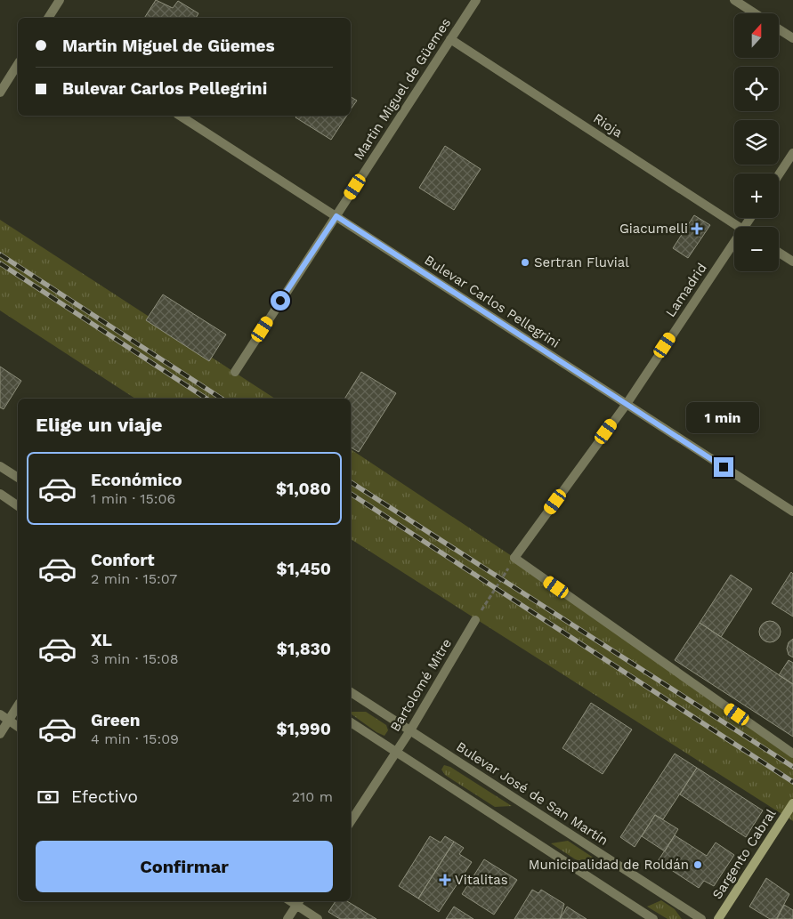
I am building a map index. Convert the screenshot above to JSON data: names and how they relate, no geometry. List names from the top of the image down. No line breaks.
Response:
{"streets":{"main road":["Sargento Cabral"],"street":["Martin Miguel de Güemes","Rioja","Lamadrid","Bulevar Carlos Pellegrini","Bartolomé Mitre","Bulevar José de San Martín"]},"crossings":[["Martin Miguel de Güemes","Rioja"],["Martin Miguel de Güemes","Bulevar Carlos Pellegrini"],["Lamadrid","Bulevar Carlos Pellegrini"],["Bartolomé Mitre","Bulevar José de San Martín"]],"places":{"health":["Giacumelli","Vitalitas"],"other":["Sertran Fluvial","Municipalidad de Roldán"]},"north":"top","page":{"map_buttons":["+","−"],"banner":["Martin Miguel de Güemes","Bulevar Carlos Pellegrini"],"heading":"Elige un viaje","bubble":"1 min","list":[{"name":"Económico","note":"1 min · 15:06","value":"$1,080"},{"name":"Confort","note":"2 min · 15:07","value":"$1,450"},{"name":"XL","note":"3 min · 15:08","value":"$1,830"},{"name":"Green","note":"4 min · 15:09","value":"$1,990"}],"pay":["Efectivo","210 m"],"buttons":"Confirmar"}}
